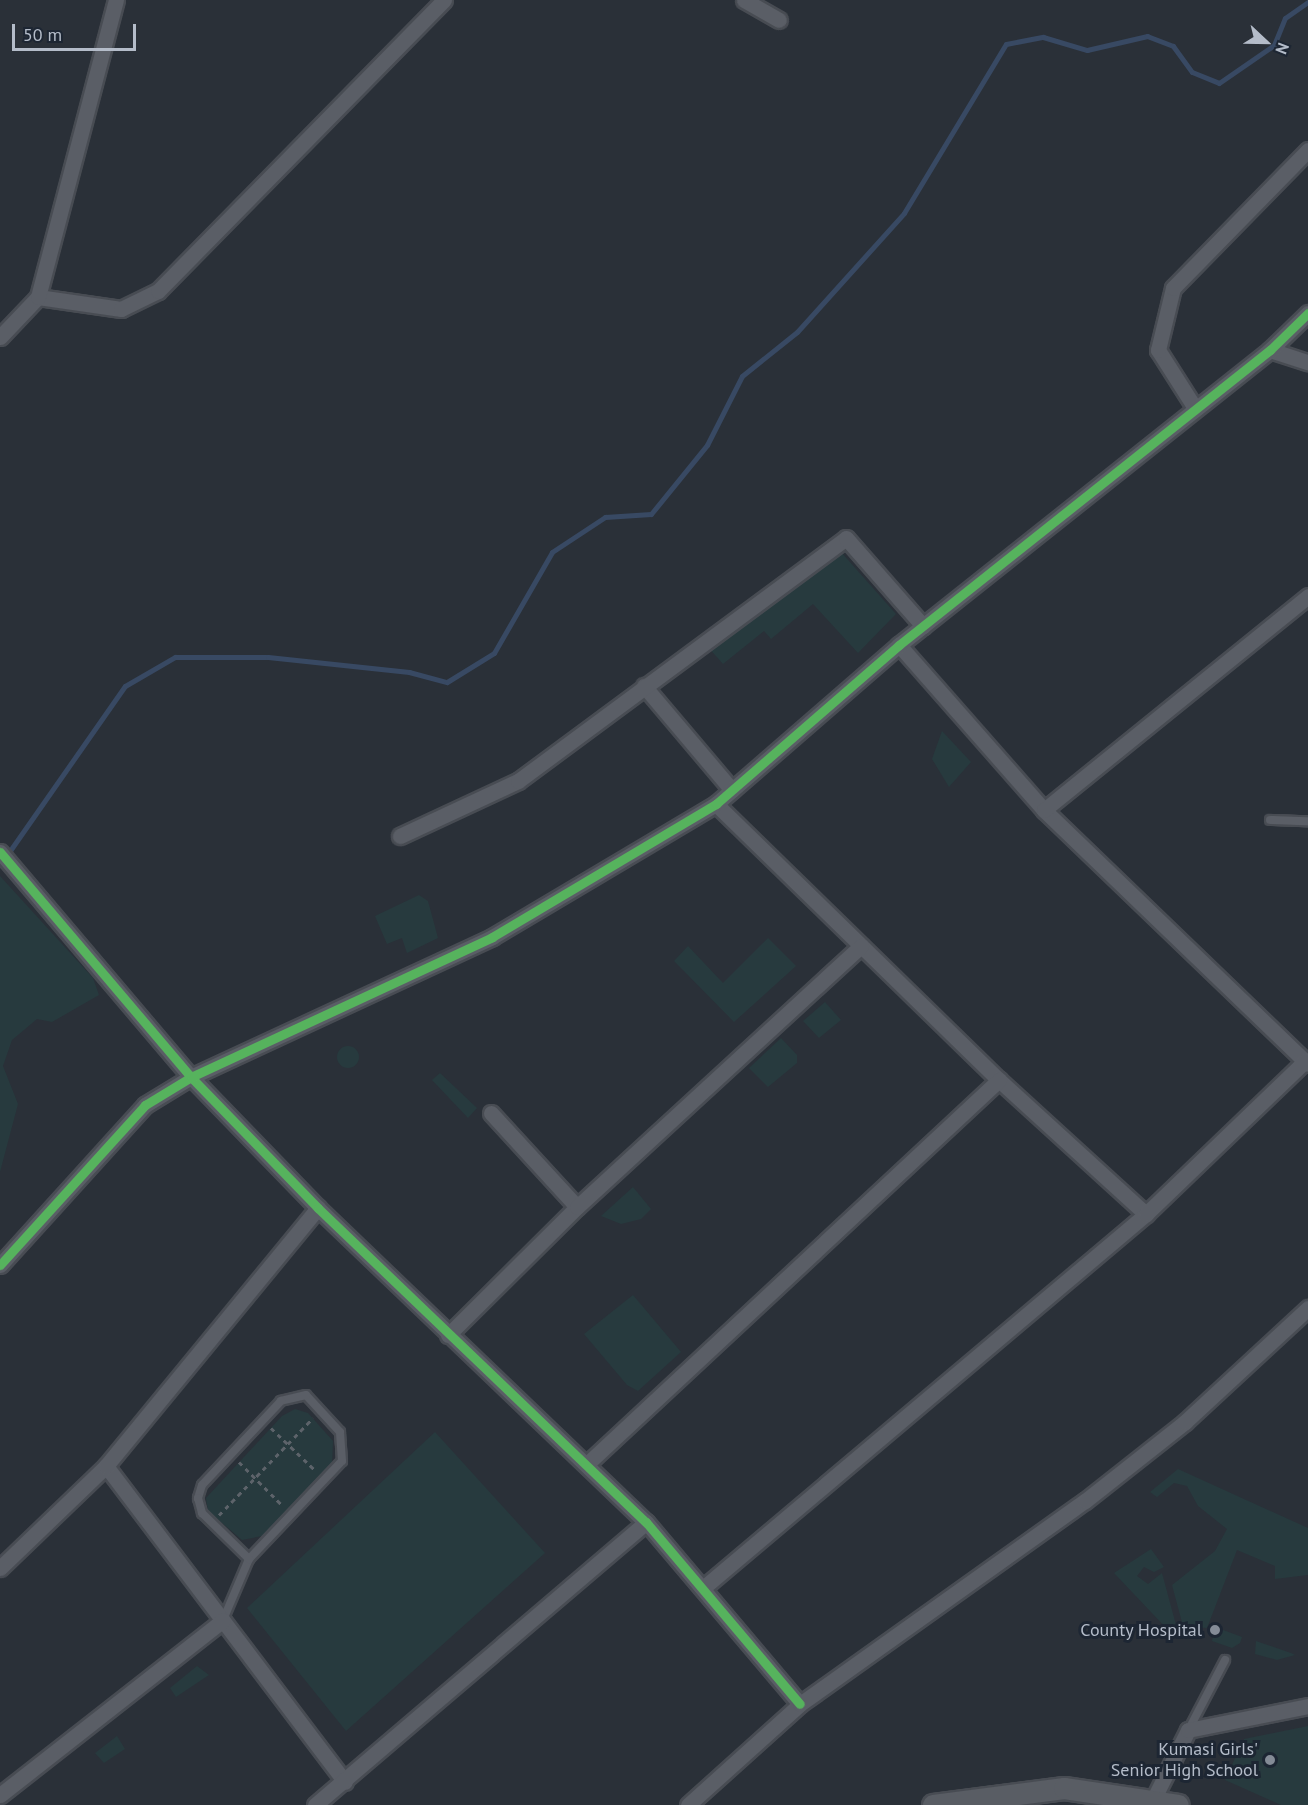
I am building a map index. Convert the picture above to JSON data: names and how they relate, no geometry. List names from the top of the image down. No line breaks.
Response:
{"places":["County Hospital","Kumasi Girls' Senior High School"],"scale_bar":"50 m","north":"right"}
